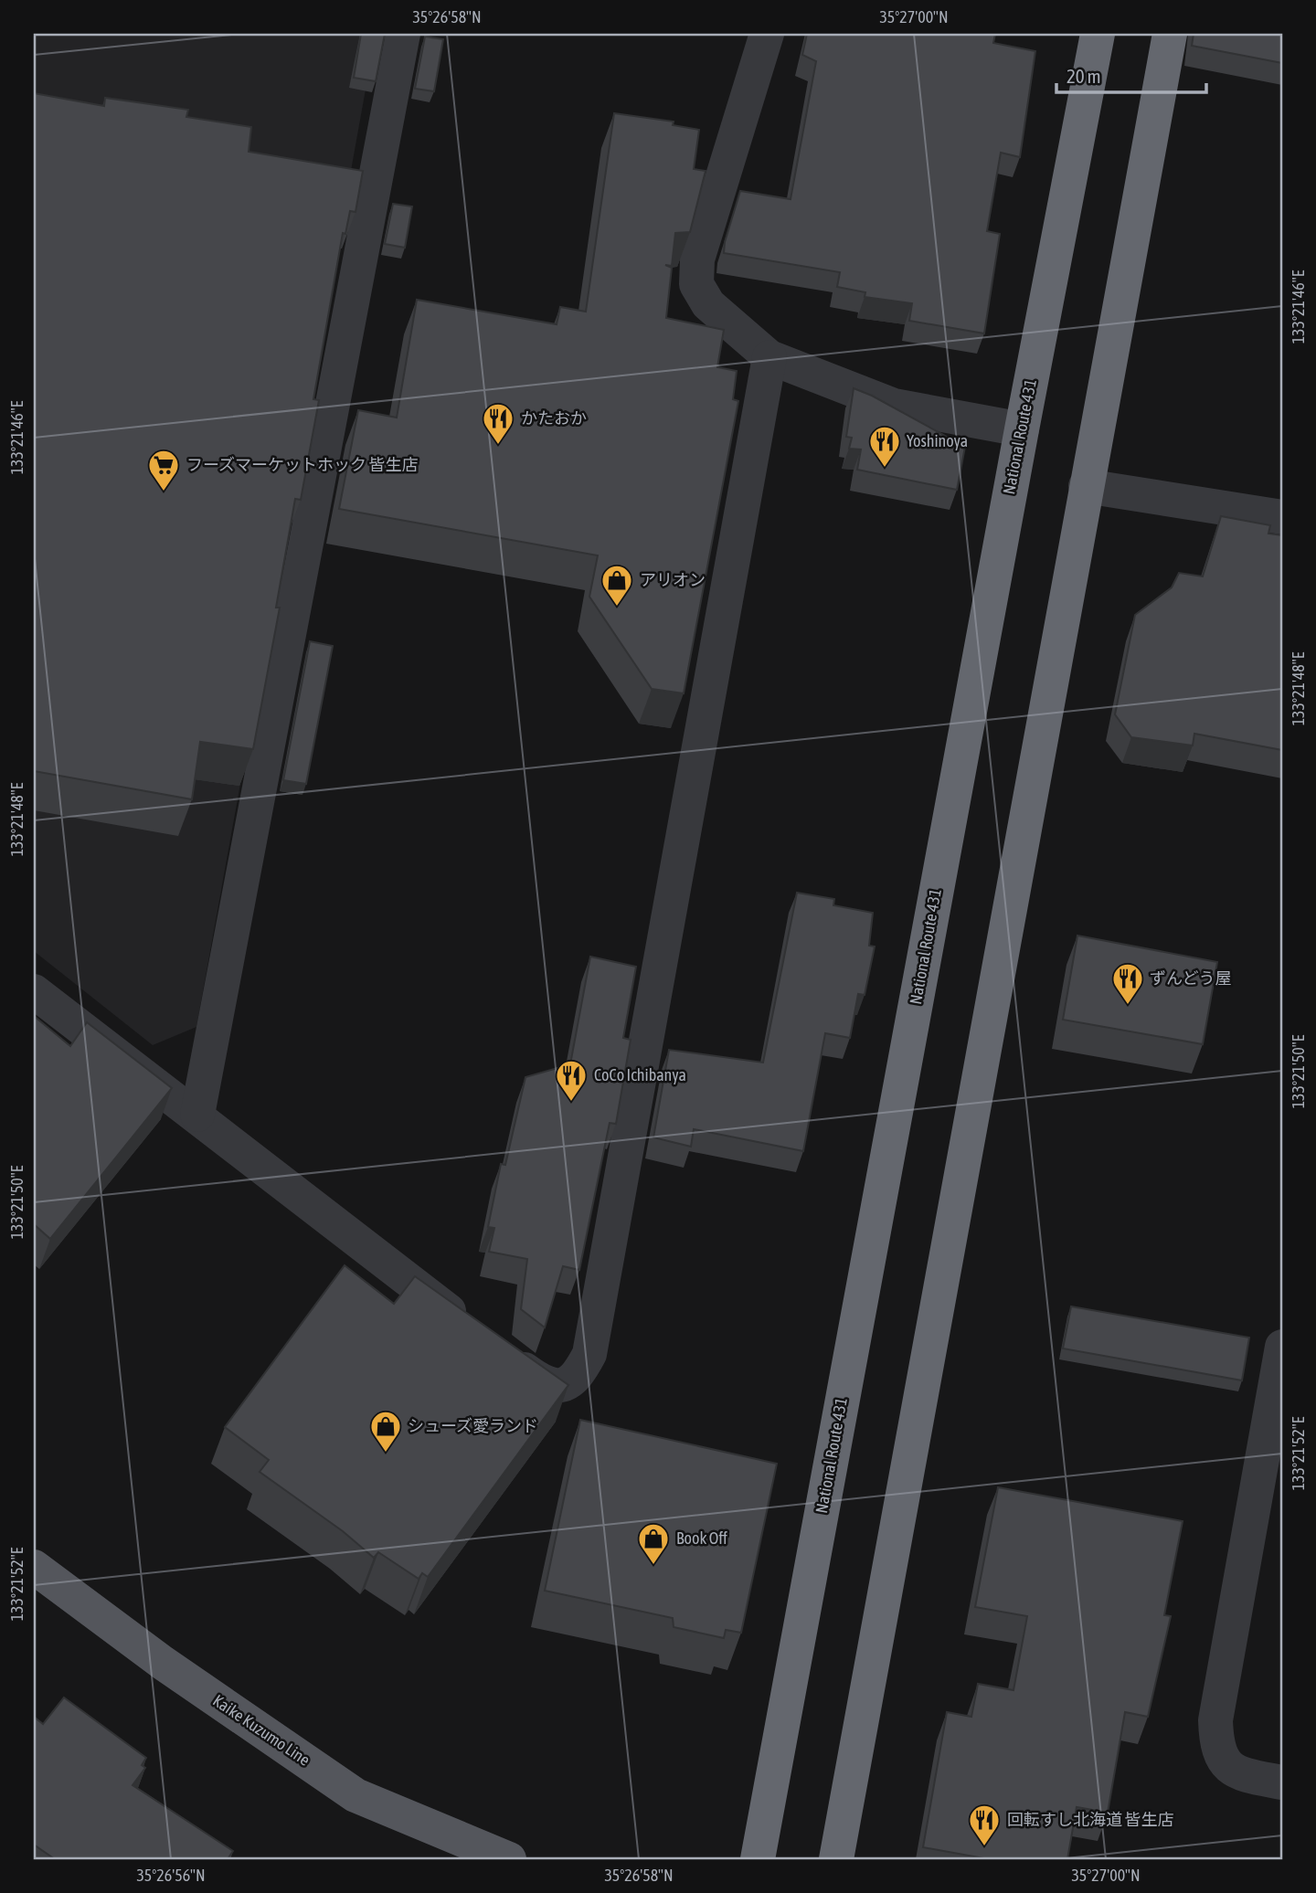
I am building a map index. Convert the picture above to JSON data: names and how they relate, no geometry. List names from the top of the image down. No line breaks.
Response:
{"streets":{"highway":["National Route 431"],"main road":["Kaike Kuzumo Line"]},"places":{"restaurant":["かたおか","Yoshinoya","ずんどう屋","CoCo Ichibanya","回転すし北海道 皆生店"],"supermarket":["フーズマーケットホック 皆生店"],"shop":["アリオン","シューズ愛ランド","Book Off"]},"scale_bar":"20 m","coordinates":["35°26'58\"N","35°27'00\"N","133°21'46\"E","133°21'48\"E","133°21'50\"E","133°21'52\"E","35°26'56\"N"]}
